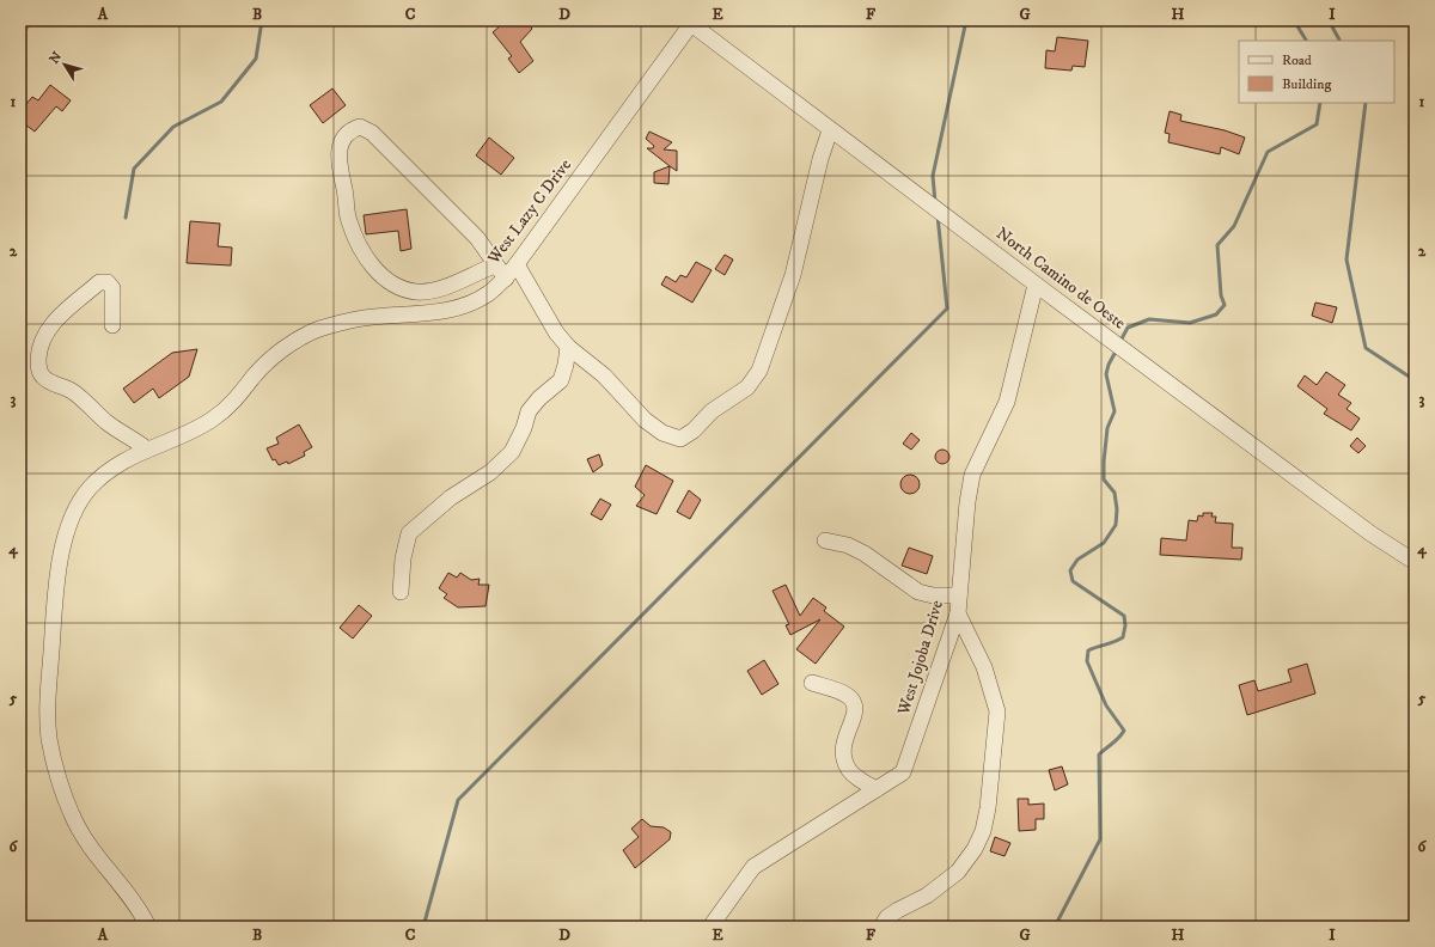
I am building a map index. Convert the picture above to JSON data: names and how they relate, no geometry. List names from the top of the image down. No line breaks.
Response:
{"streets":{"street":["West Lazy C Drive","North Camino de Oeste","West Jojoba Drive"]},"crossings":[["West Lazy C Drive","North Camino de Oeste"],["North Camino de Oeste","West Jojoba Drive"]],"legend":["Road","Building"],"north":"top left","grid":{"columns":["A","B","C","D","E","F","G","H","I"],"rows":["1","2","3","4","5","6"]}}
